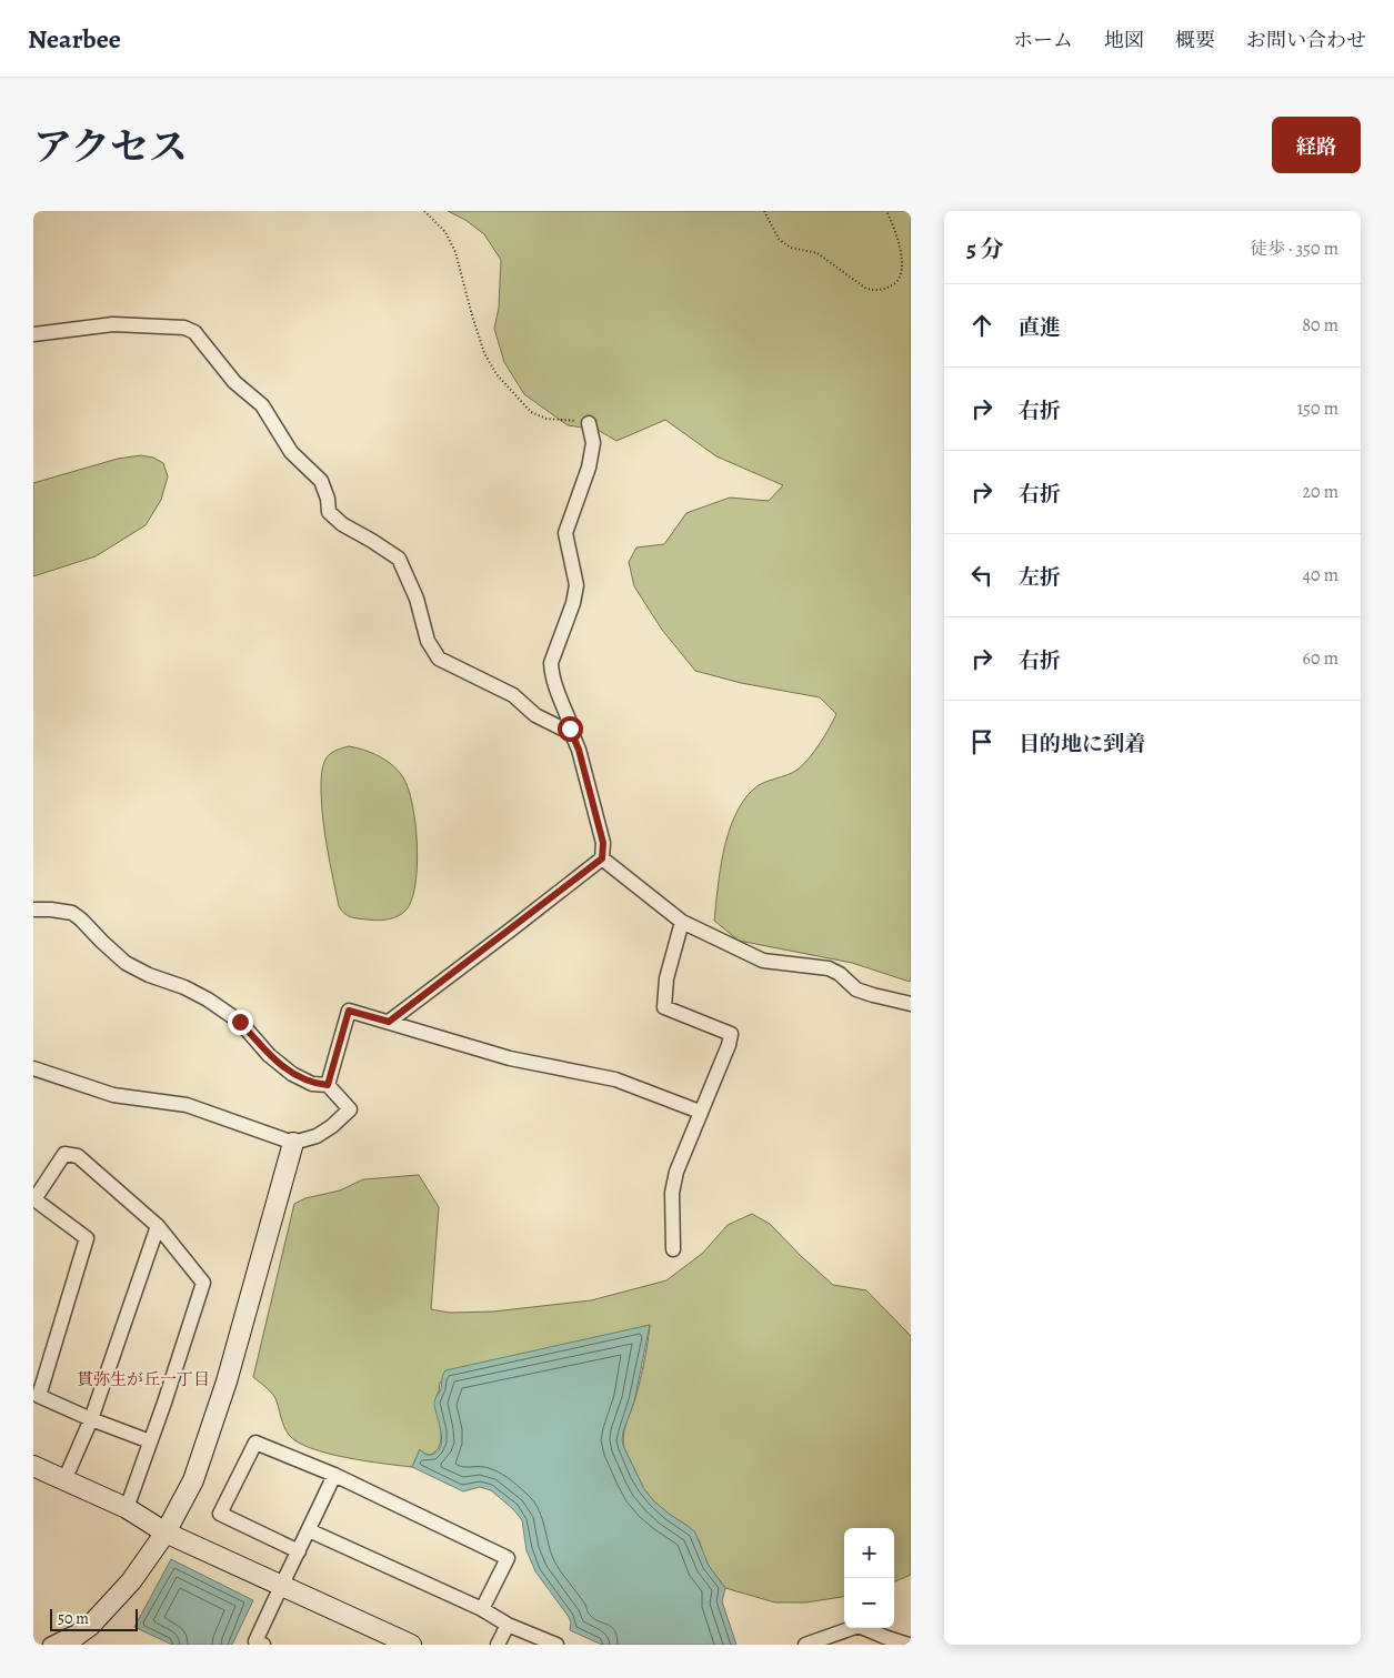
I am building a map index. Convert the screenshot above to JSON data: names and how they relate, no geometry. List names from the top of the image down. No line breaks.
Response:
{"districts":["貫弥生が丘一丁目"],"scale_bar":"50 m","page":{"header":"Nearbee","nav":["ホーム","地図","概要","お問い合わせ"],"title":"アクセス","buttons":"経路","heading":["5 分","徒歩 · 350 m"],"list":[["直進","80 m"],["右折","150 m"],["右折","20 m"],["左折","40 m"],["右折","60 m"],"目的地に到着"],"map_buttons":["+","−"],"scale":"50 m"}}
